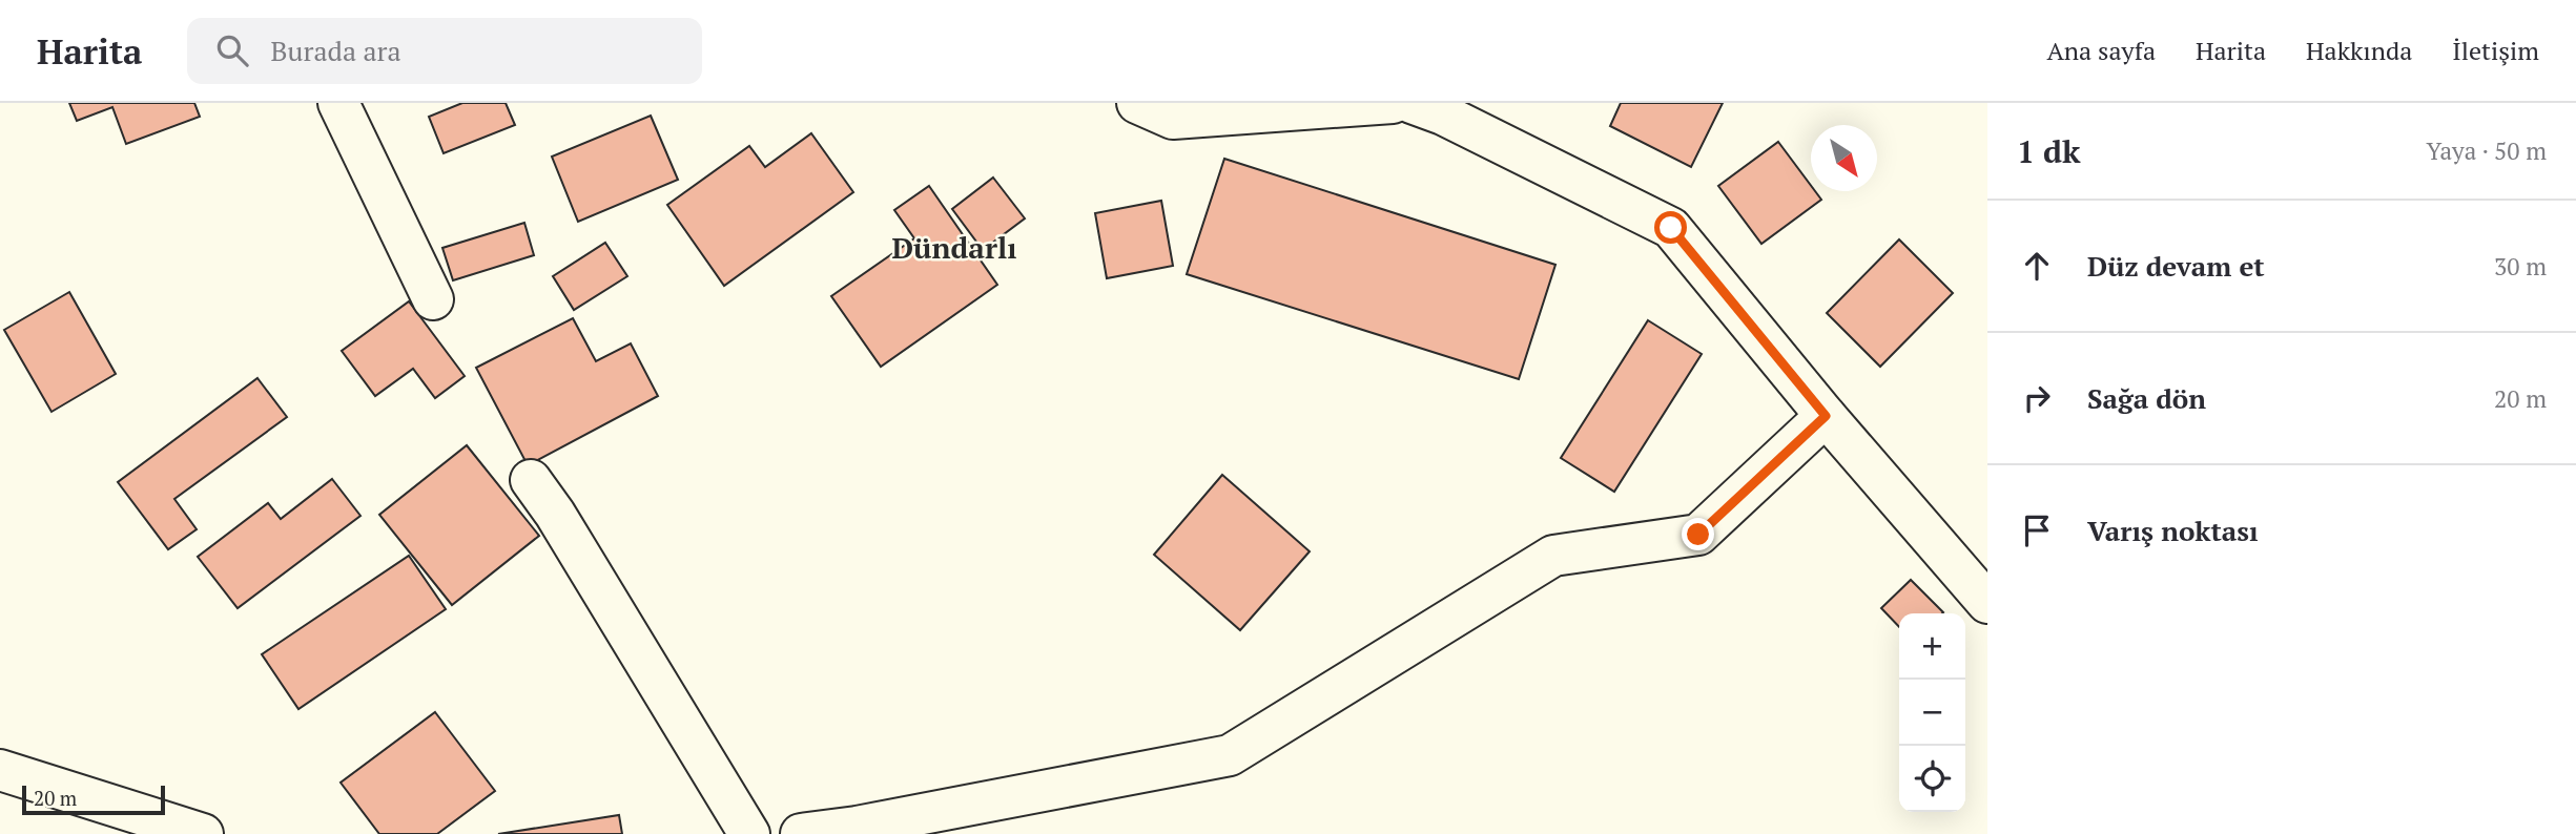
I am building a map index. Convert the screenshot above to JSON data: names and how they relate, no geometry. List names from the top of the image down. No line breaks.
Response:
{"districts":["Dündarlı"],"scale_bar":"20 m","north":"bottom right","page":{"header":"Harita","search":"Burada ara","nav":["Ana sayfa","Harita","Hakkında","İletişim"],"heading":["1 dk","Yaya · 50 m"],"list":[["Düz devam et","30 m"],["Sağa dön","20 m"],"Varış noktası"],"map_buttons":["+","−"],"scale":"20 m"}}
